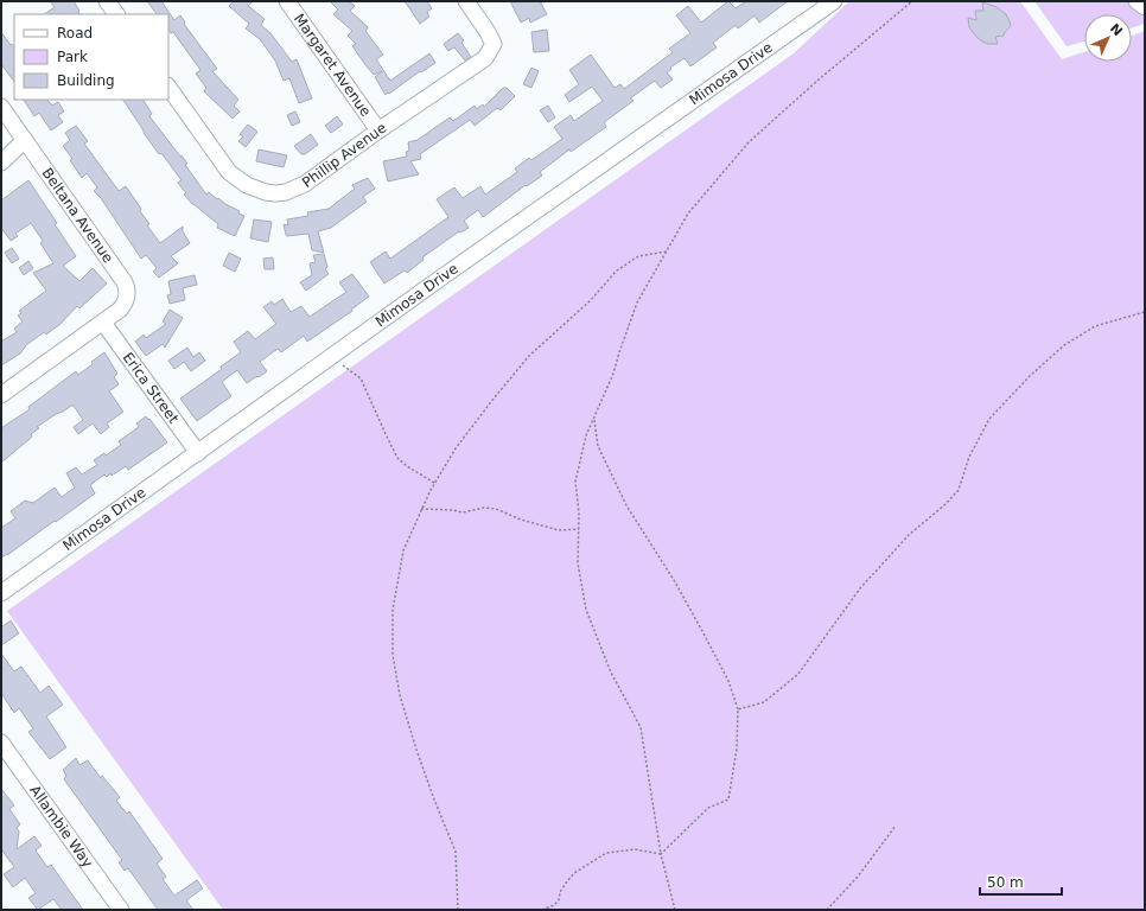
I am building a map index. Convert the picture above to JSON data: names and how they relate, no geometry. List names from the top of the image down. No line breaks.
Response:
{"streets":{"street":["Margaret Avenue","Mimosa Drive","Phillip Avenue","Beltana Avenue","Erica Street","Allambie Way"]},"crossings":[["Margaret Avenue","Phillip Avenue"],["Mimosa Drive","Erica Street"],["Beltana Avenue","Erica Street"]],"legend":["Road","Park","Building"],"scale_bar":"50 m","north":"top right"}
